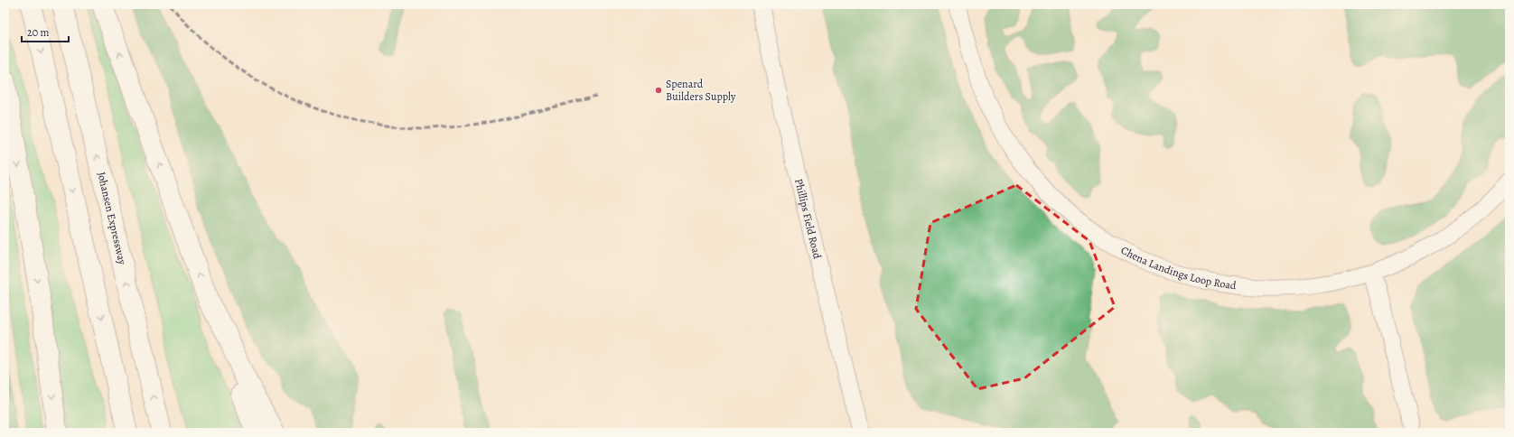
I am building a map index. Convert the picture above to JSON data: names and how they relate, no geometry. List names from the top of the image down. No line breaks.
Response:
{"streets":{"highway":["Johansen Expressway"],"street":["Phillips Field Road","Chena Landings Loop Road"]},"places":["Spenard Builders Supply"],"scale_bar":"20 m"}
